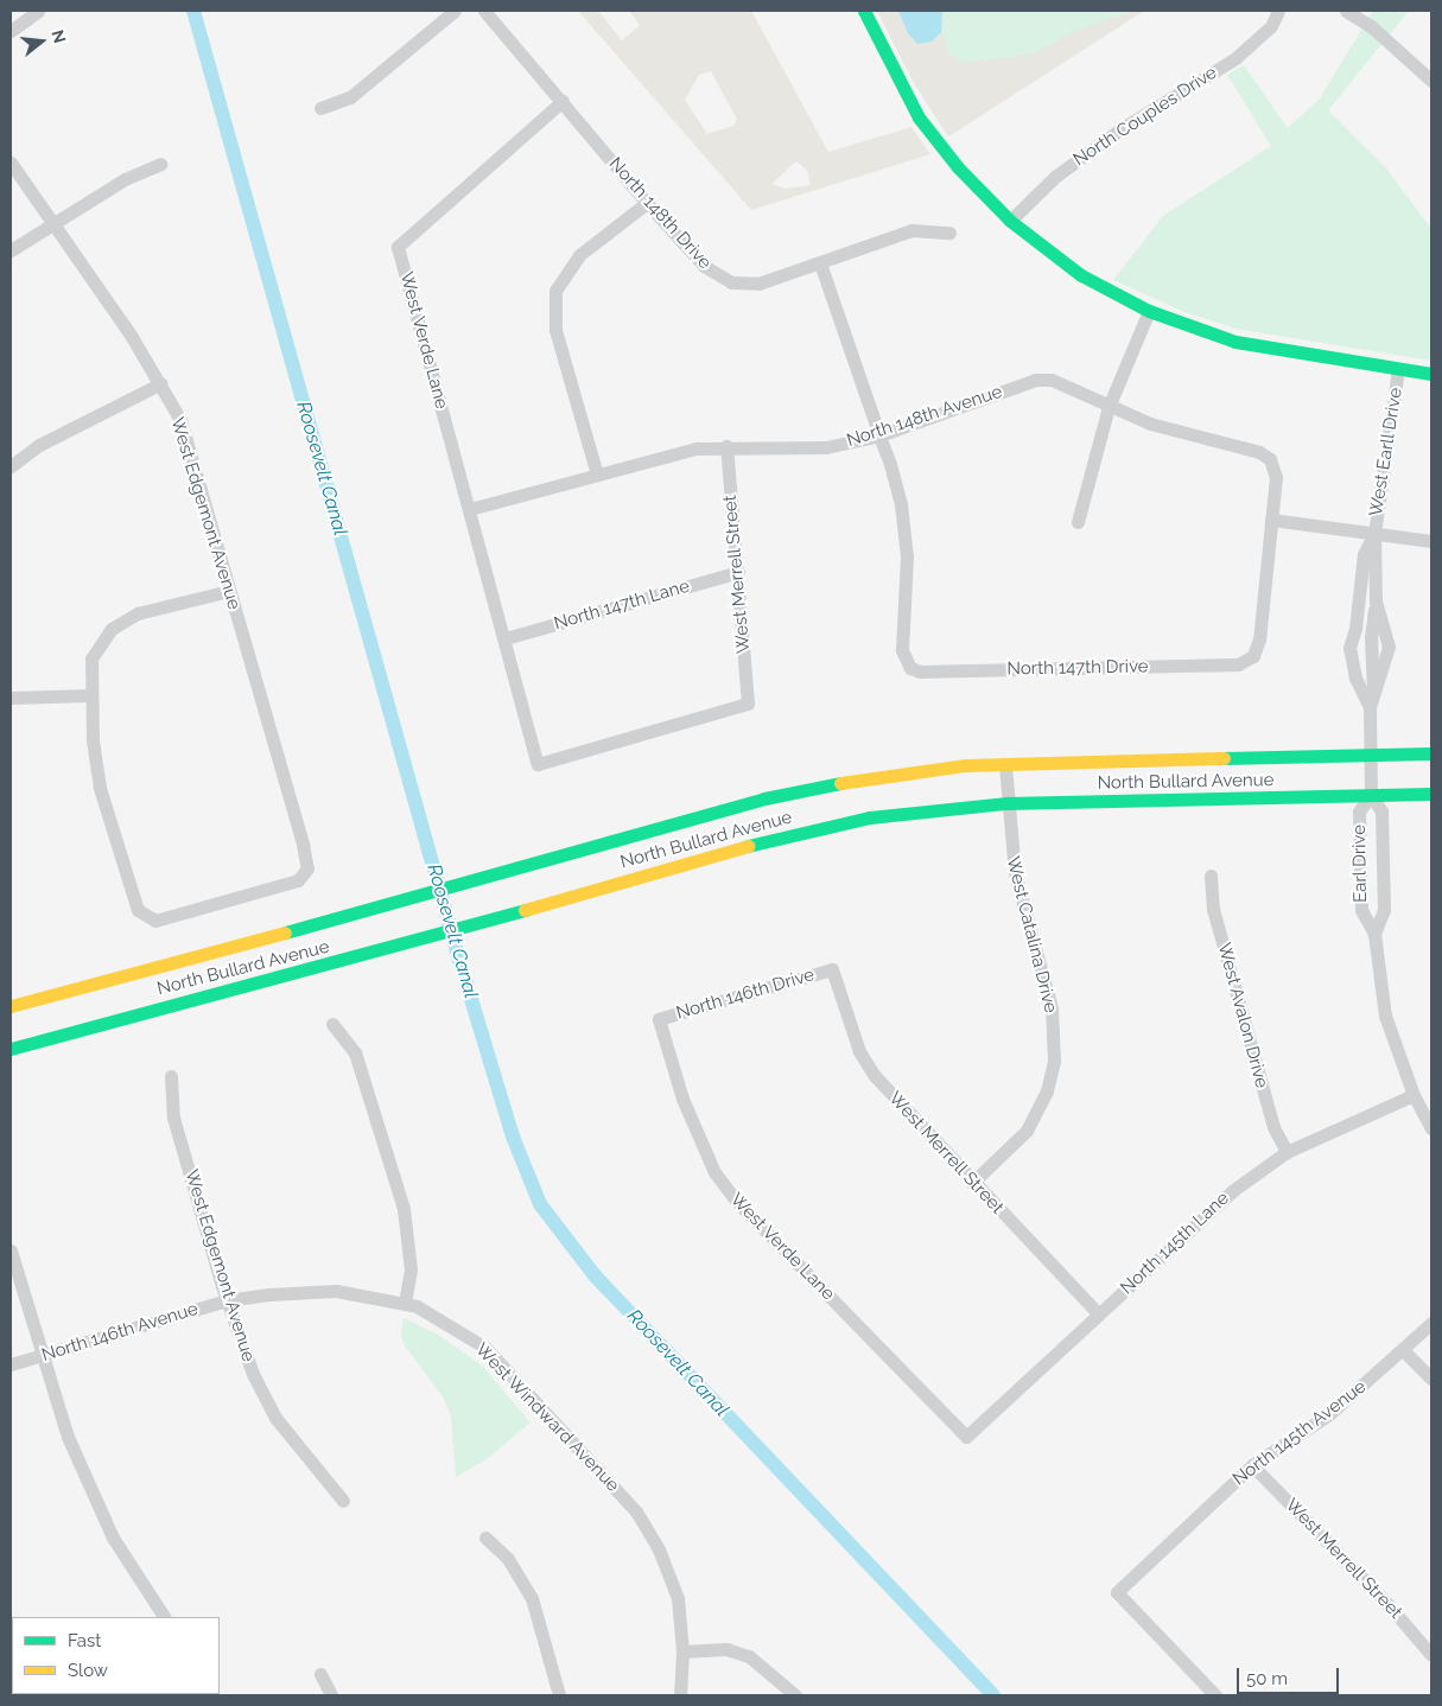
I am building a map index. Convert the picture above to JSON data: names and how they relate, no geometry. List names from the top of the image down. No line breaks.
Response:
{"streets":{"main road":["North Bullard Avenue"],"street":["North Couples Drive","North 148th Drive","West Verde Lane","North 148th Avenue","West Earll Drive","West Edgemont Avenue","West Merrell Street","North 147th Lane","North 147th Drive","Earl Drive","West Catalina Drive","North 146th Drive","West Avalon Drive","North 145th Lane","North 146th Avenue","West Windward Avenue","North 145th Avenue"]},"crossings":[["North 148th Drive","West Verde Lane"],["West Verde Lane","North 148th Avenue"],["West Verde Lane","West Merrell Street"],["West Verde Lane","North 147th Lane"],["West Verde Lane","North 146th Drive"],["West Verde Lane","North 145th Lane"],["North 148th Avenue","West Merrell Street"],["North 148th Avenue","North 147th Drive"],["West Earll Drive","North Bullard Avenue"],["West Earll Drive","Earl Drive"],["West Edgemont Avenue","North 146th Avenue"],["West Merrell Street","North 147th Lane"],["West Merrell Street","West Catalina Drive"],["West Merrell Street","North 146th Drive"],["West Merrell Street","North 145th Lane"],["West Merrell Street","North 145th Avenue"],["North Bullard Avenue","Earl Drive"],["North Bullard Avenue","West Catalina Drive"],["Earl Drive","North 145th Lane"],["West Avalon Drive","North 145th Lane"],["North 146th Avenue","West Windward Avenue"]],"water":["Roosevelt Canal"],"legend":["Fast","Slow"],"scale_bar":"50 m","north":"right"}
